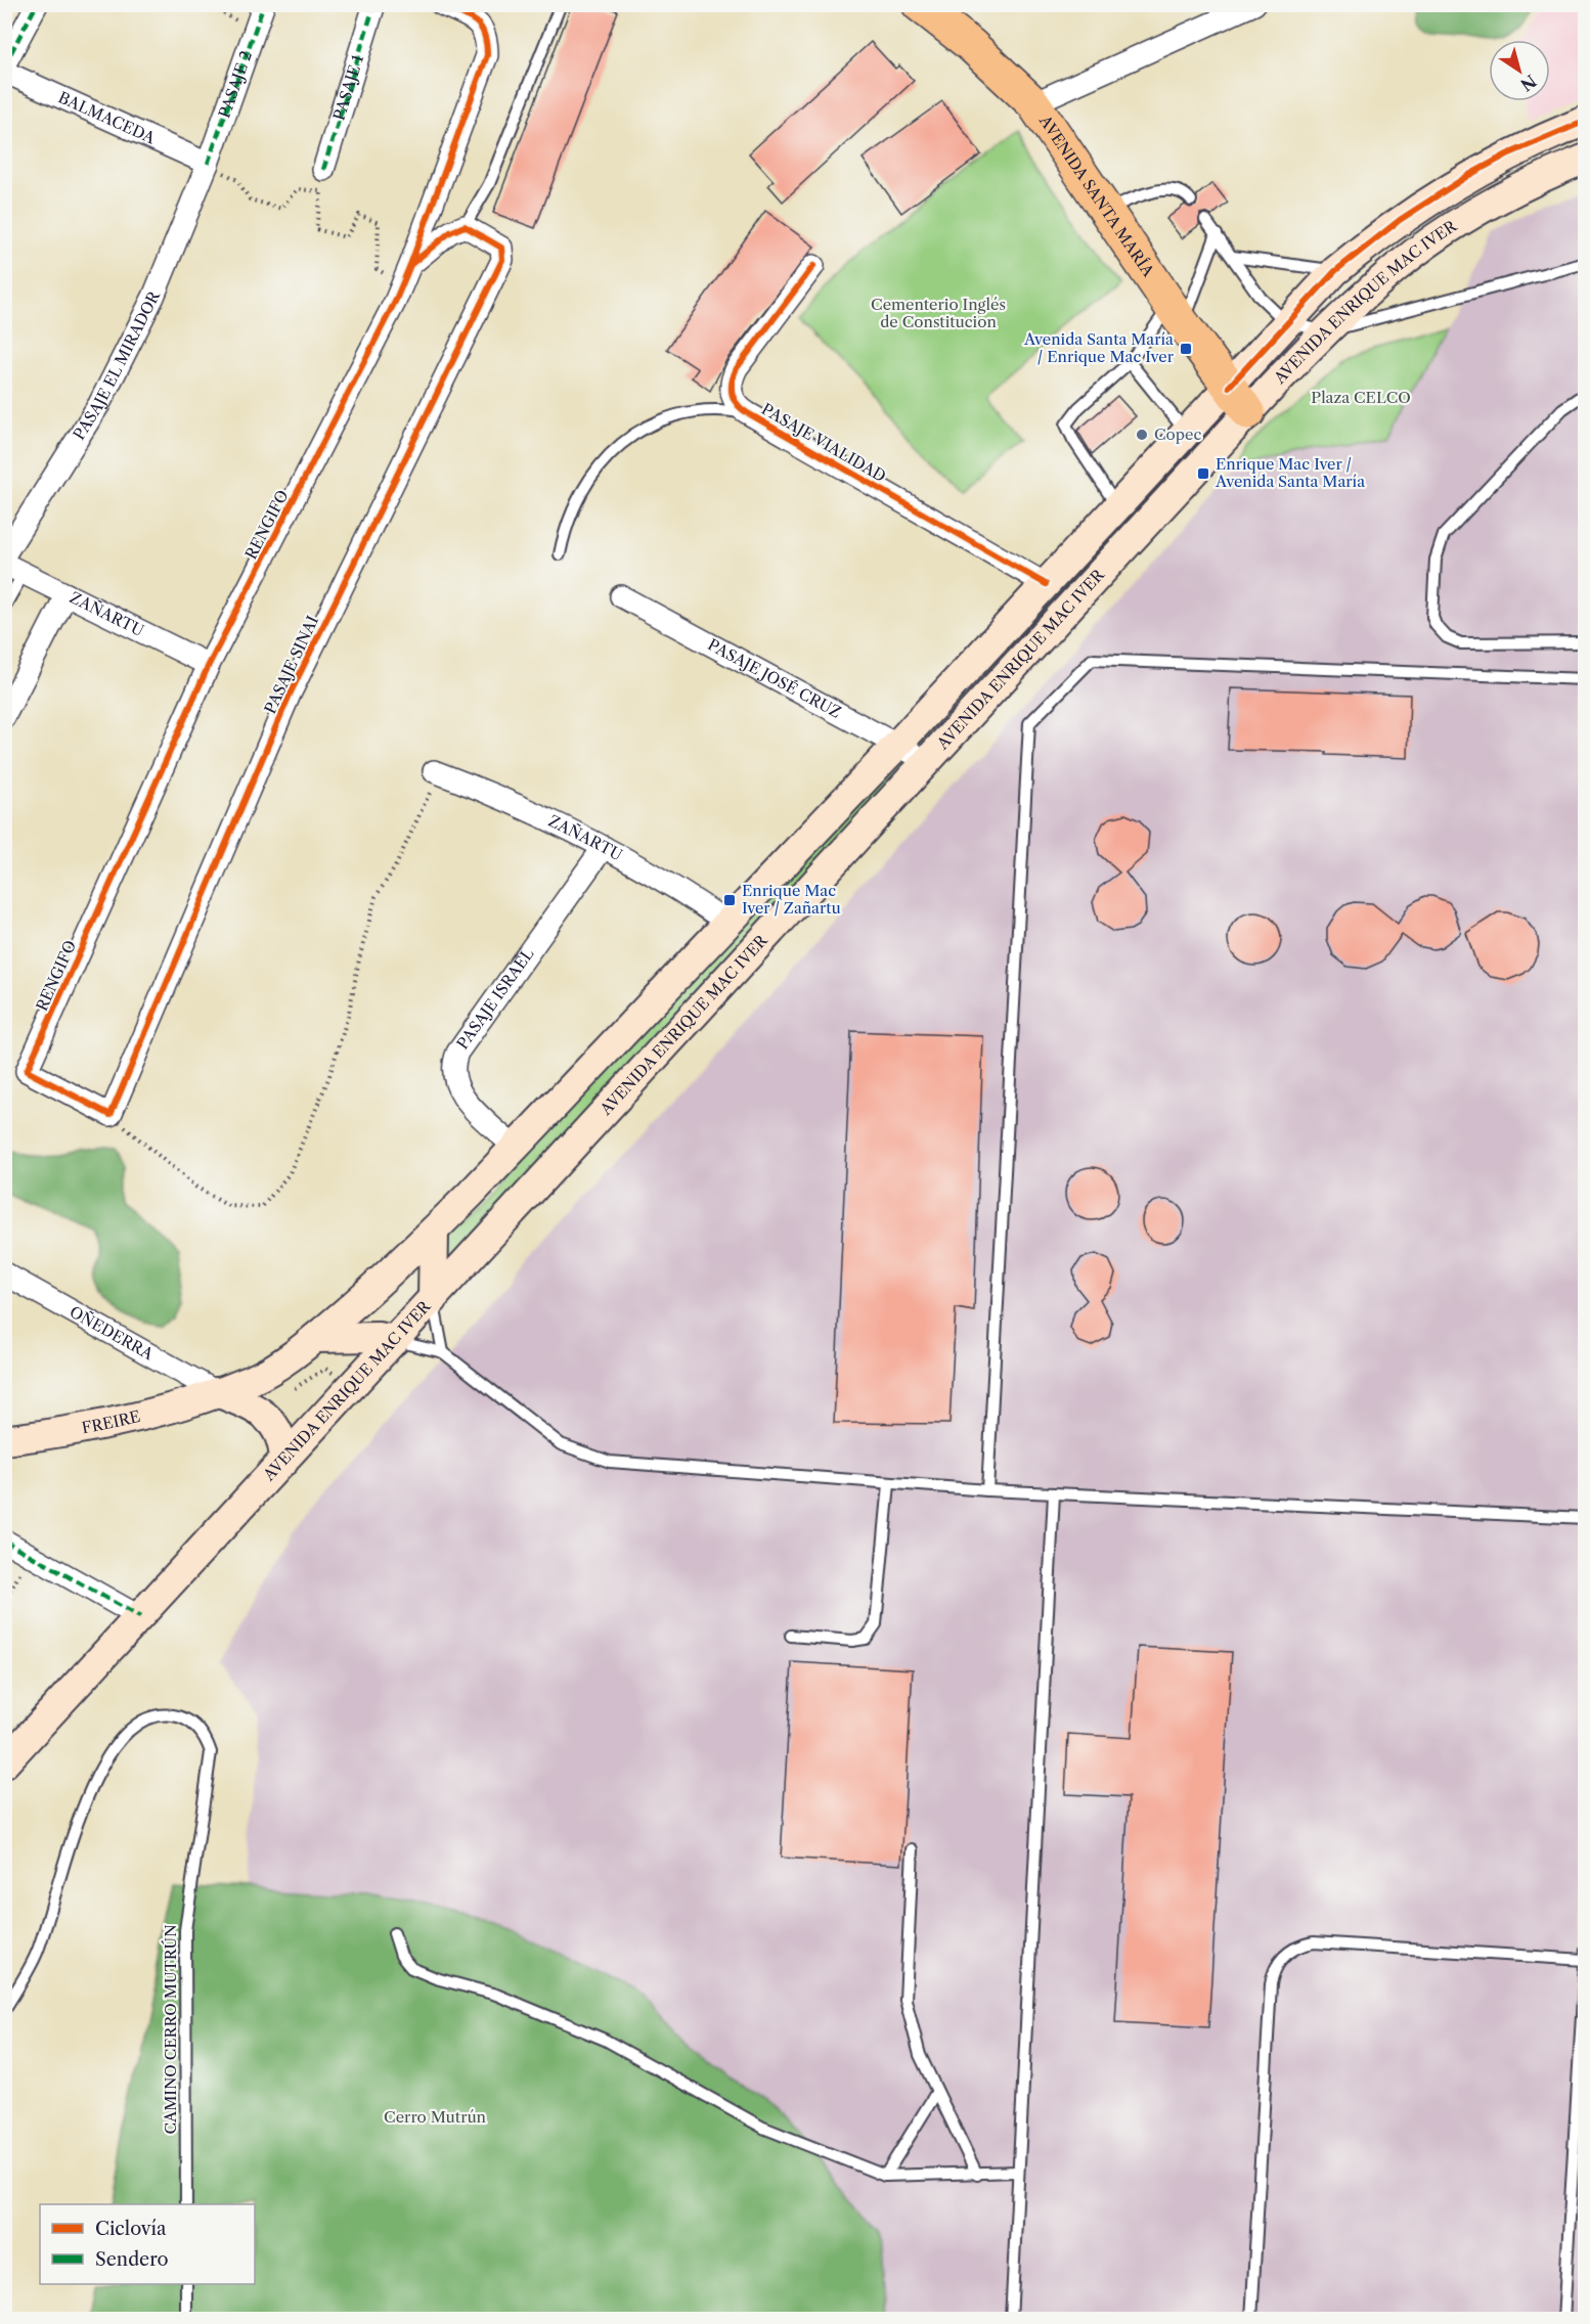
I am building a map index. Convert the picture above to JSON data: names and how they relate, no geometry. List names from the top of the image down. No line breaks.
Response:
{"streets":{"main road":["AVENIDA SANTA MARÍA","AVENIDA ENRIQUE MAC IVER","FREIRE"],"street":["PASAJE 2","PASAJE 1","BALMACEDA","PASAJE EL MIRADOR","PASAJE VIALIDAD","RENGIFO","ZAÑARTU","PASAJE SINAI","PASAJE JOSÉ CRUZ","PASAJE ISRAEL","OÑEDERRA"],"lane":["CAMINO CERRO MUTRÚN"]},"crossings":[["PASAJE 2","BALMACEDA"],["PASAJE 2","PASAJE EL MIRADOR"],["BALMACEDA","PASAJE EL MIRADOR"],["AVENIDA SANTA MARÍA","AVENIDA ENRIQUE MAC IVER"],["AVENIDA ENRIQUE MAC IVER","PASAJE VIALIDAD"],["AVENIDA ENRIQUE MAC IVER","ZAÑARTU"],["AVENIDA ENRIQUE MAC IVER","PASAJE JOSÉ CRUZ"],["AVENIDA ENRIQUE MAC IVER","PASAJE ISRAEL"],["AVENIDA ENRIQUE MAC IVER","OÑEDERRA"],["AVENIDA ENRIQUE MAC IVER","FREIRE"],["RENGIFO","ZAÑARTU"],["RENGIFO","PASAJE SINAI"],["ZAÑARTU","PASAJE ISRAEL"],["OÑEDERRA","FREIRE"]],"parks":["Cementerio Inglés de Constitucion","Plaza CELCO","Cerro Mutrún"],"places":{"transit":["Avenida Santa María / Enrique Mac Iver","Enrique Mac Iver / Avenida Santa María","Enrique Mac Iver / Zañartu"],"other":["Copec"]},"legend":["Ciclovía","Sendero"],"north":"bottom right"}
